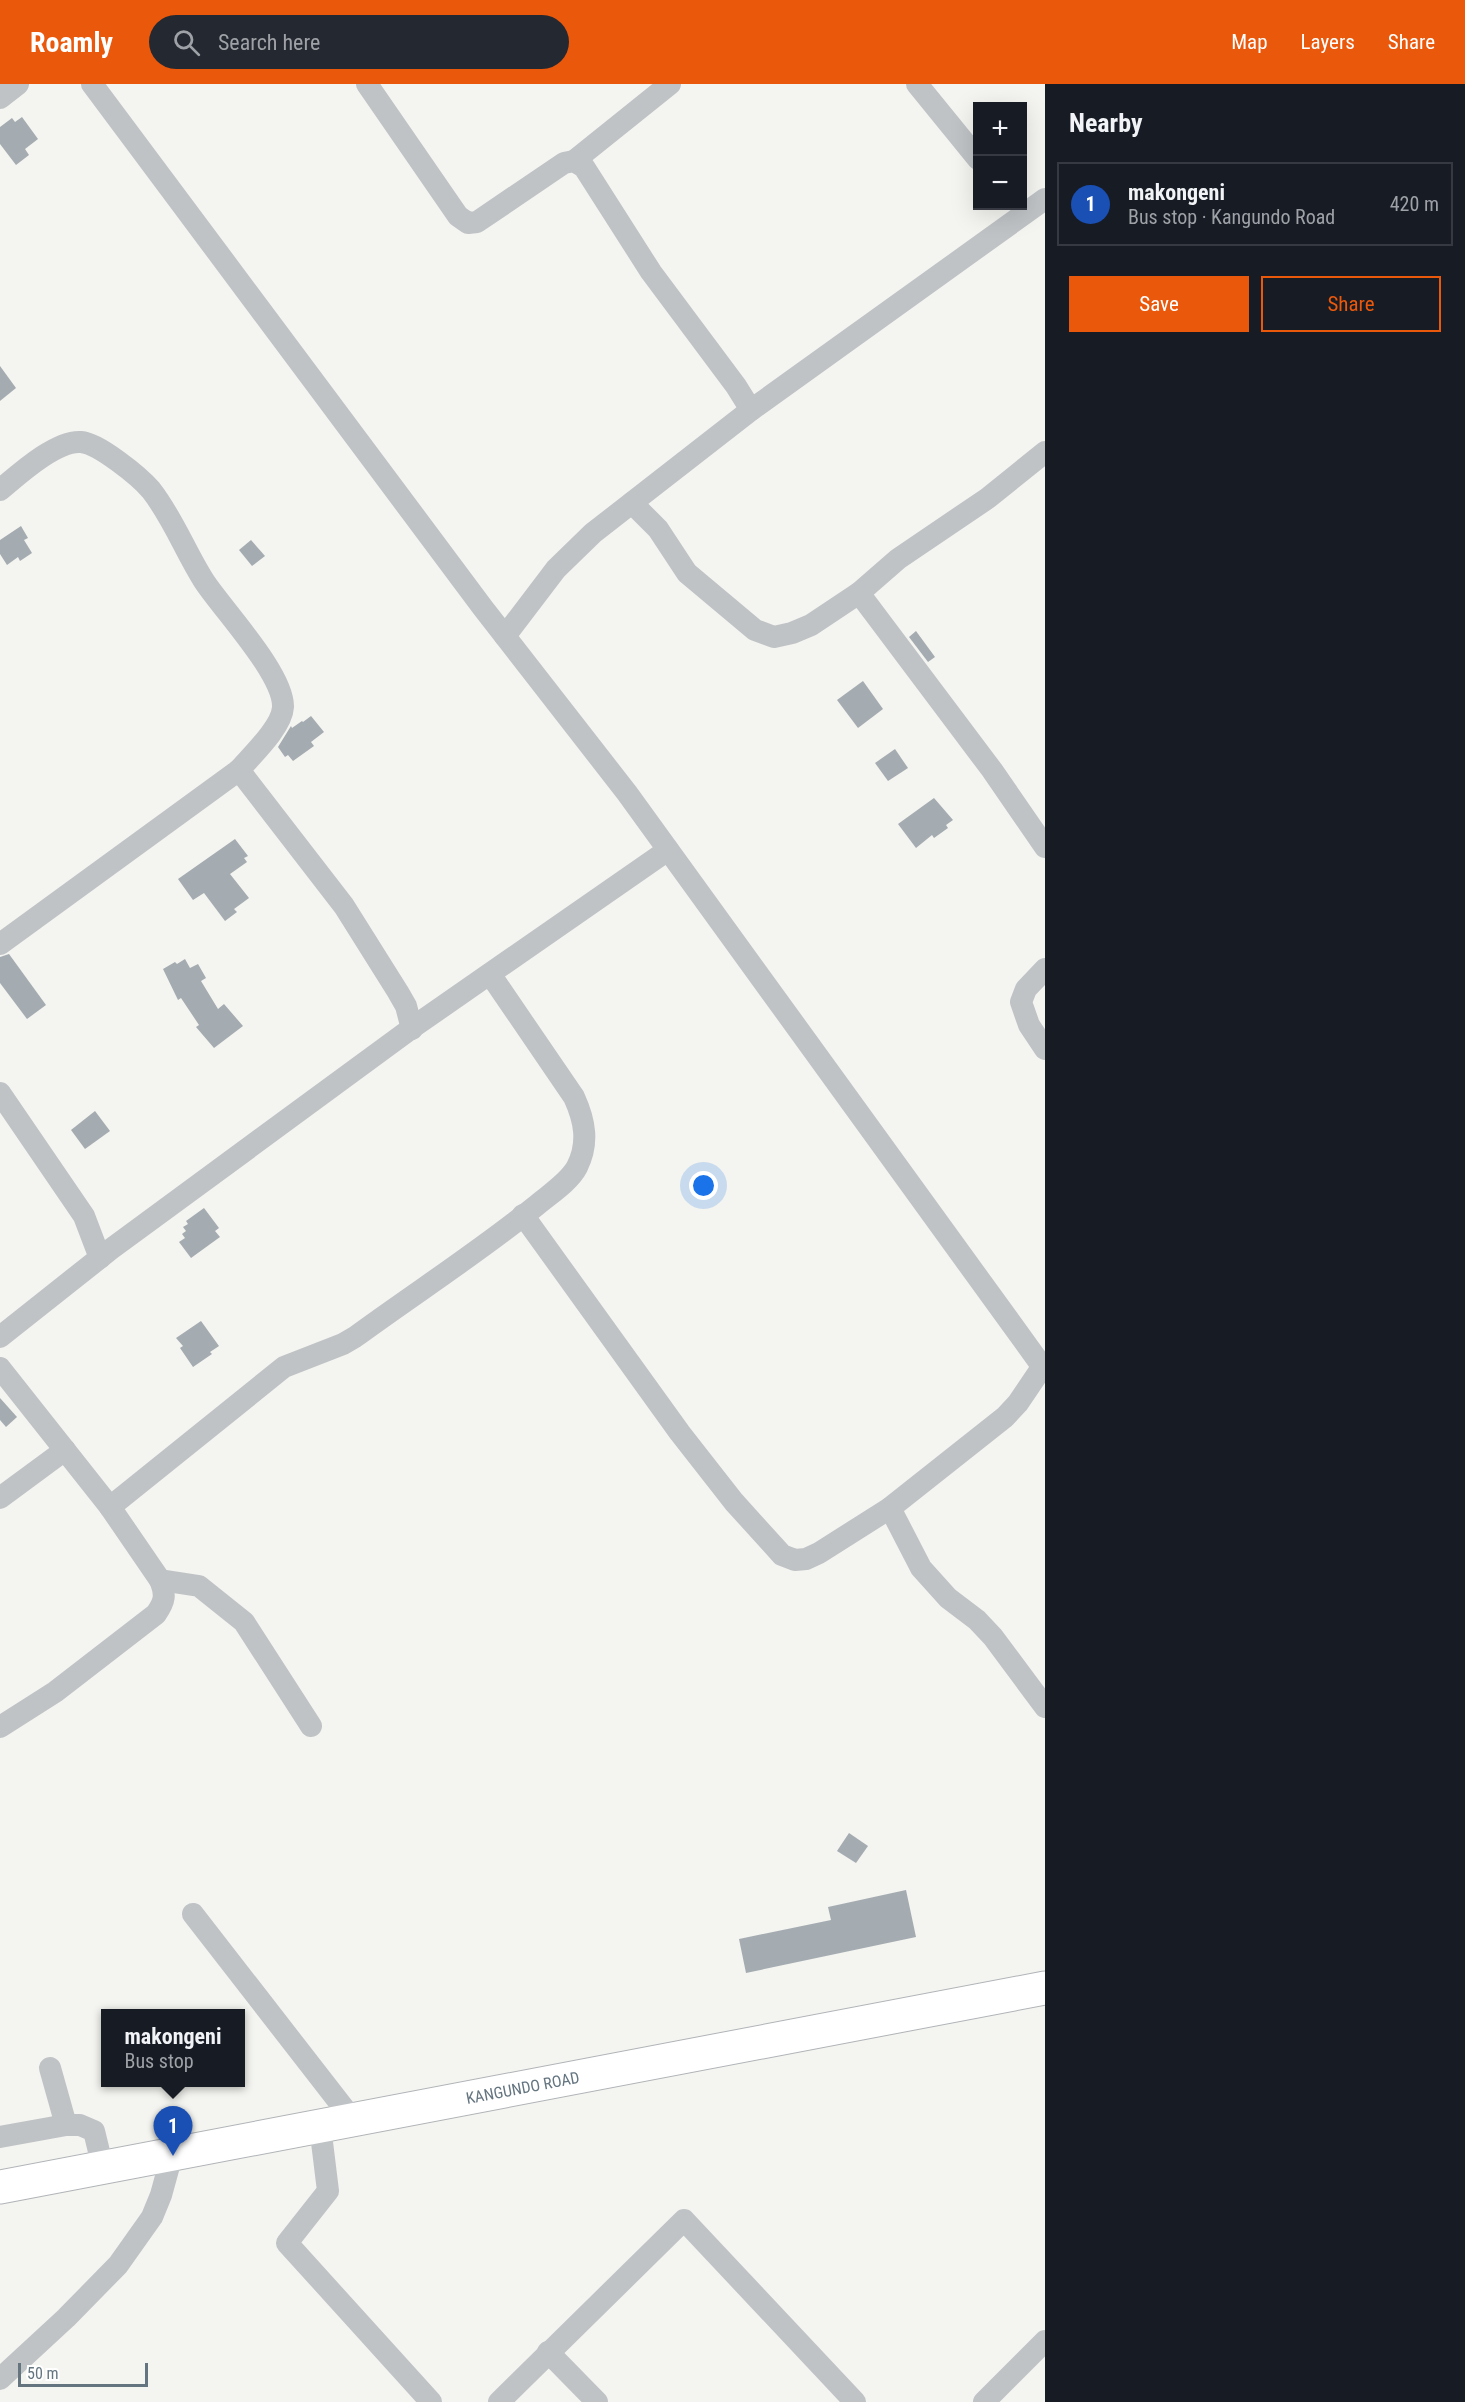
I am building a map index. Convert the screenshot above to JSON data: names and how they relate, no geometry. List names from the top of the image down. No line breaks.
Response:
{"streets":{"highway":["KANGUNDO ROAD"]},"scale_bar":"50 m","page":{"header":"Roamly","search":"Search here","nav":["Map","Layers","Share"],"heading":"Nearby","map_buttons":["+","−"],"list":[{"mark":"1","name":"makongeni","note":"Bus stop · Kangundo Road","value":"420 m"}],"buttons":["Save","Share"],"popup":["makongeni","Bus stop"],"pins":"1","scale":"50 m"}}
